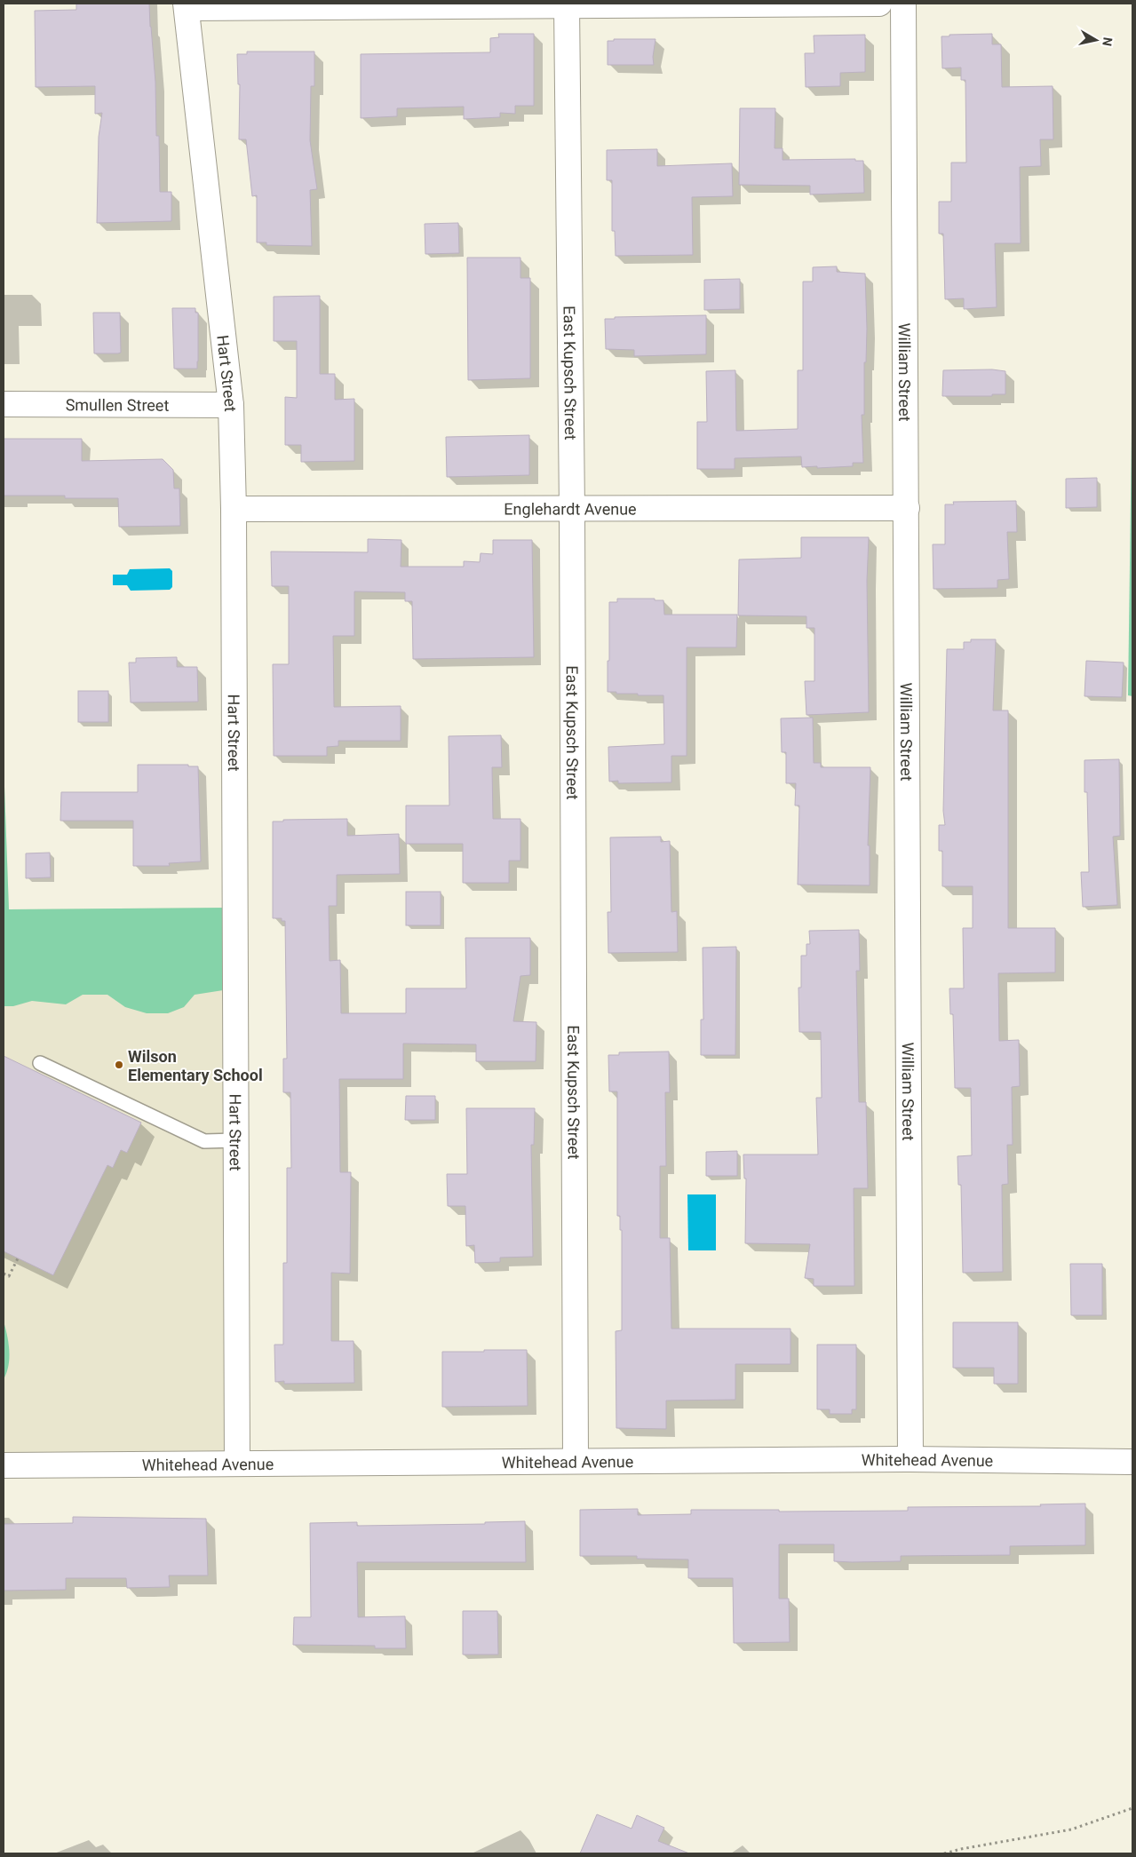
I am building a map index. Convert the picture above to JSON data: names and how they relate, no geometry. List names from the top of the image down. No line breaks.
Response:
{"streets":{"street":["William Street","Hart Street","East Kupsch Street","Smullen Street","Englehardt Avenue","Whitehead Avenue"]},"crossings":[["William Street","Englehardt Avenue"],["William Street","Whitehead Avenue"],["Hart Street","Smullen Street"],["Hart Street","Englehardt Avenue"],["Hart Street","Whitehead Avenue"],["East Kupsch Street","Englehardt Avenue"],["East Kupsch Street","Whitehead Avenue"]],"places":["Wilson Elementary School"],"north":"right"}
